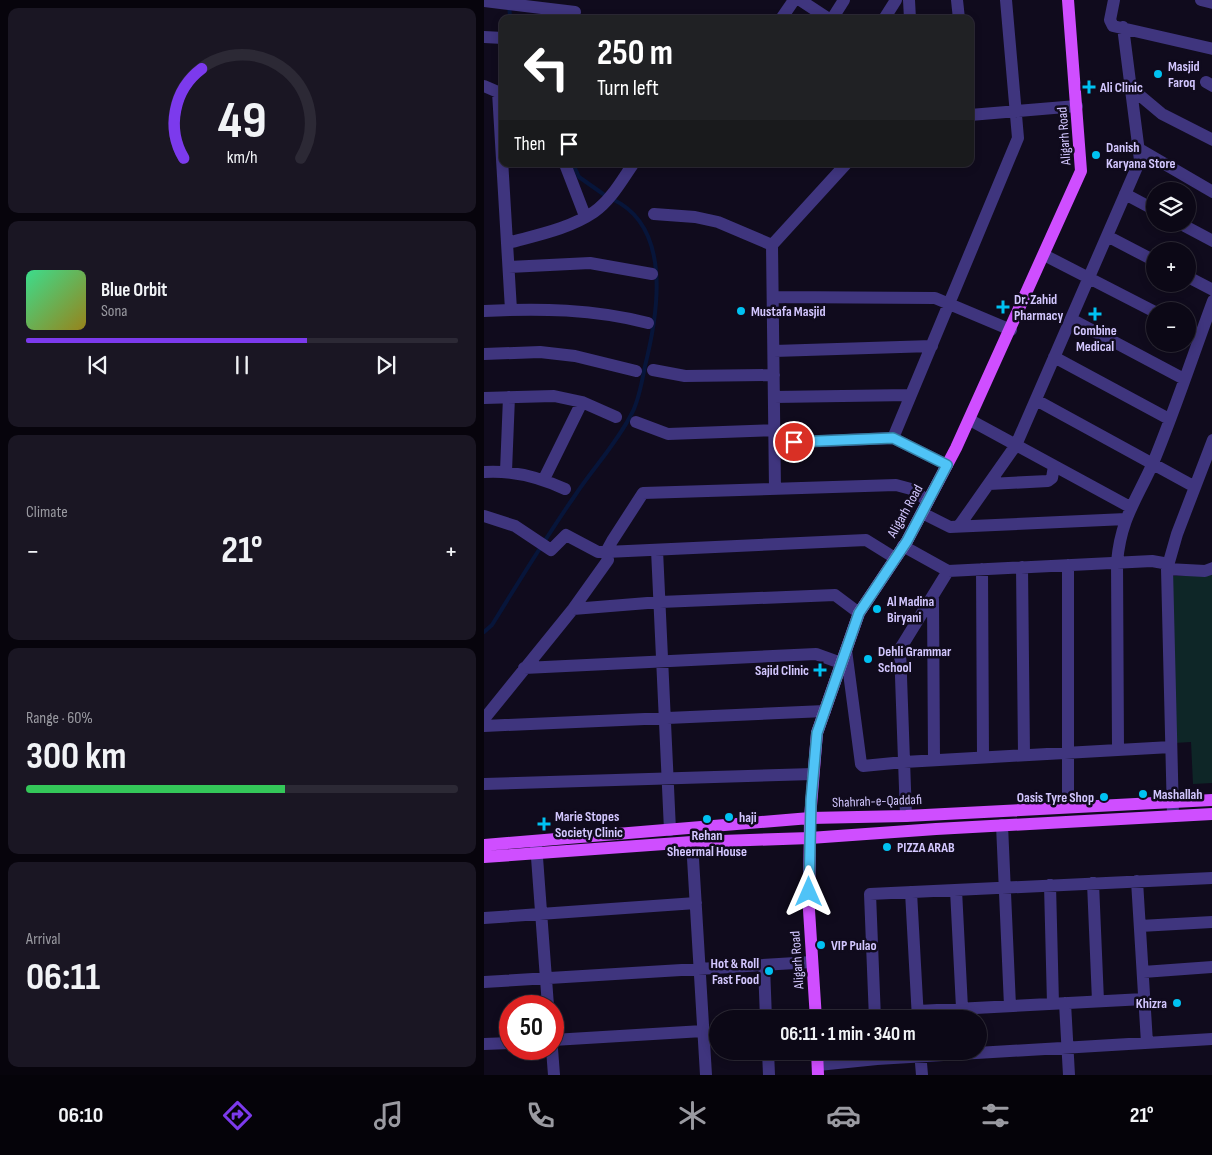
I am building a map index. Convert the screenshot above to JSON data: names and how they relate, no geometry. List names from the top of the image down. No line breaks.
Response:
{"streets":{"main road":["Aligarh Road","Shahrah-e-Qaddafi"]},"crossings":[["Aligarh Road","Shahrah-e-Qaddafi"]],"places":{"other":["Masjid Faroq","Danish Karyana Store","Mustafa Masjid","Al Madina Biryani","Dehli Grammar School","Mashallah","Oasis Tyre Shop","haji","Rehan Sheermal House","PIZZA ARAB","VIP Pulao","Hot & Roll Fast Food","Khizra"],"health":["Ali Clinic","Dr. Zahid Pharmacy","Combine Medical","Sajid Clinic","Marie Stopes Society Clinic"]},"page":{"turn":["250 m","Turn left"],"then":"Then","map_buttons":["+","−"],"song":["Blue Orbit","Sona"],"tile":["Climate",["Range · 60%","300 km"],["Arrival","06:11"]],"heat":["−","21°","+"],"limit":"50","trip":"06:11 · 1 min · 340 m","tabs":["06:10","21°"],"gauge":["49","km/h"]}}
